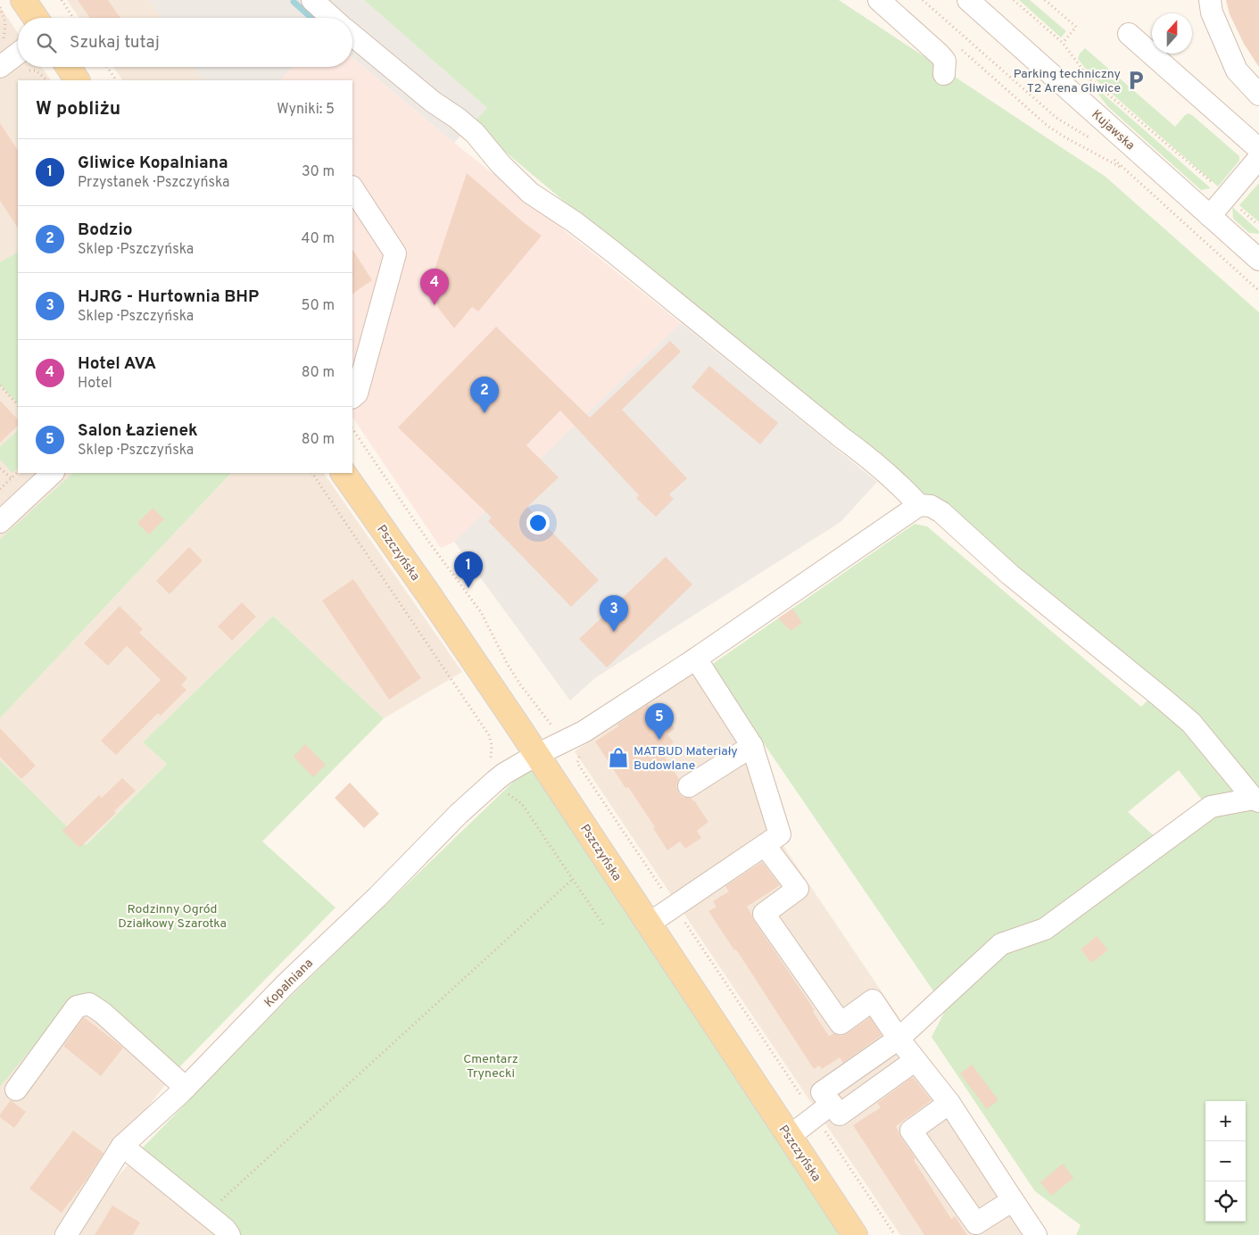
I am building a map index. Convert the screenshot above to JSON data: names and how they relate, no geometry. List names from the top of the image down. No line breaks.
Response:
{"streets":{"main road":["Pszczyńska"],"street":["Kujawska","Kopalniana"]},"crossings":[["Pszczyńska","Kopalniana"]],"parks":["Rodzinny Ogród Działkowy Szarotka","Cmentarz Trynecki"],"places":{"parking":["Parking techniczny T2 Arena Gliwice"],"shop":["MATBUD Materiały Budowlane"]},"north":"top","page":{"search":"Szukaj tutaj","heading":["W pobliżu","Wyniki: 5"],"list":[{"mark":"1","name":"Gliwice Kopalniana","note":"Przystanek · Pszczyńska","value":"30 m"},{"mark":"2","name":"Bodzio","note":"Sklep · Pszczyńska","value":"40 m"},{"mark":"3","name":"HJRG - Hurtownia BHP","note":"Sklep · Pszczyńska","value":"50 m"},{"mark":"4","name":"Hotel AVA","note":"Hotel","value":"80 m"},{"mark":"5","name":"Salon Łazienek","note":"Sklep · Pszczyńska","value":"80 m"}],"pins":["4","2","1","3","5"],"map_buttons":["+","−"]}}
